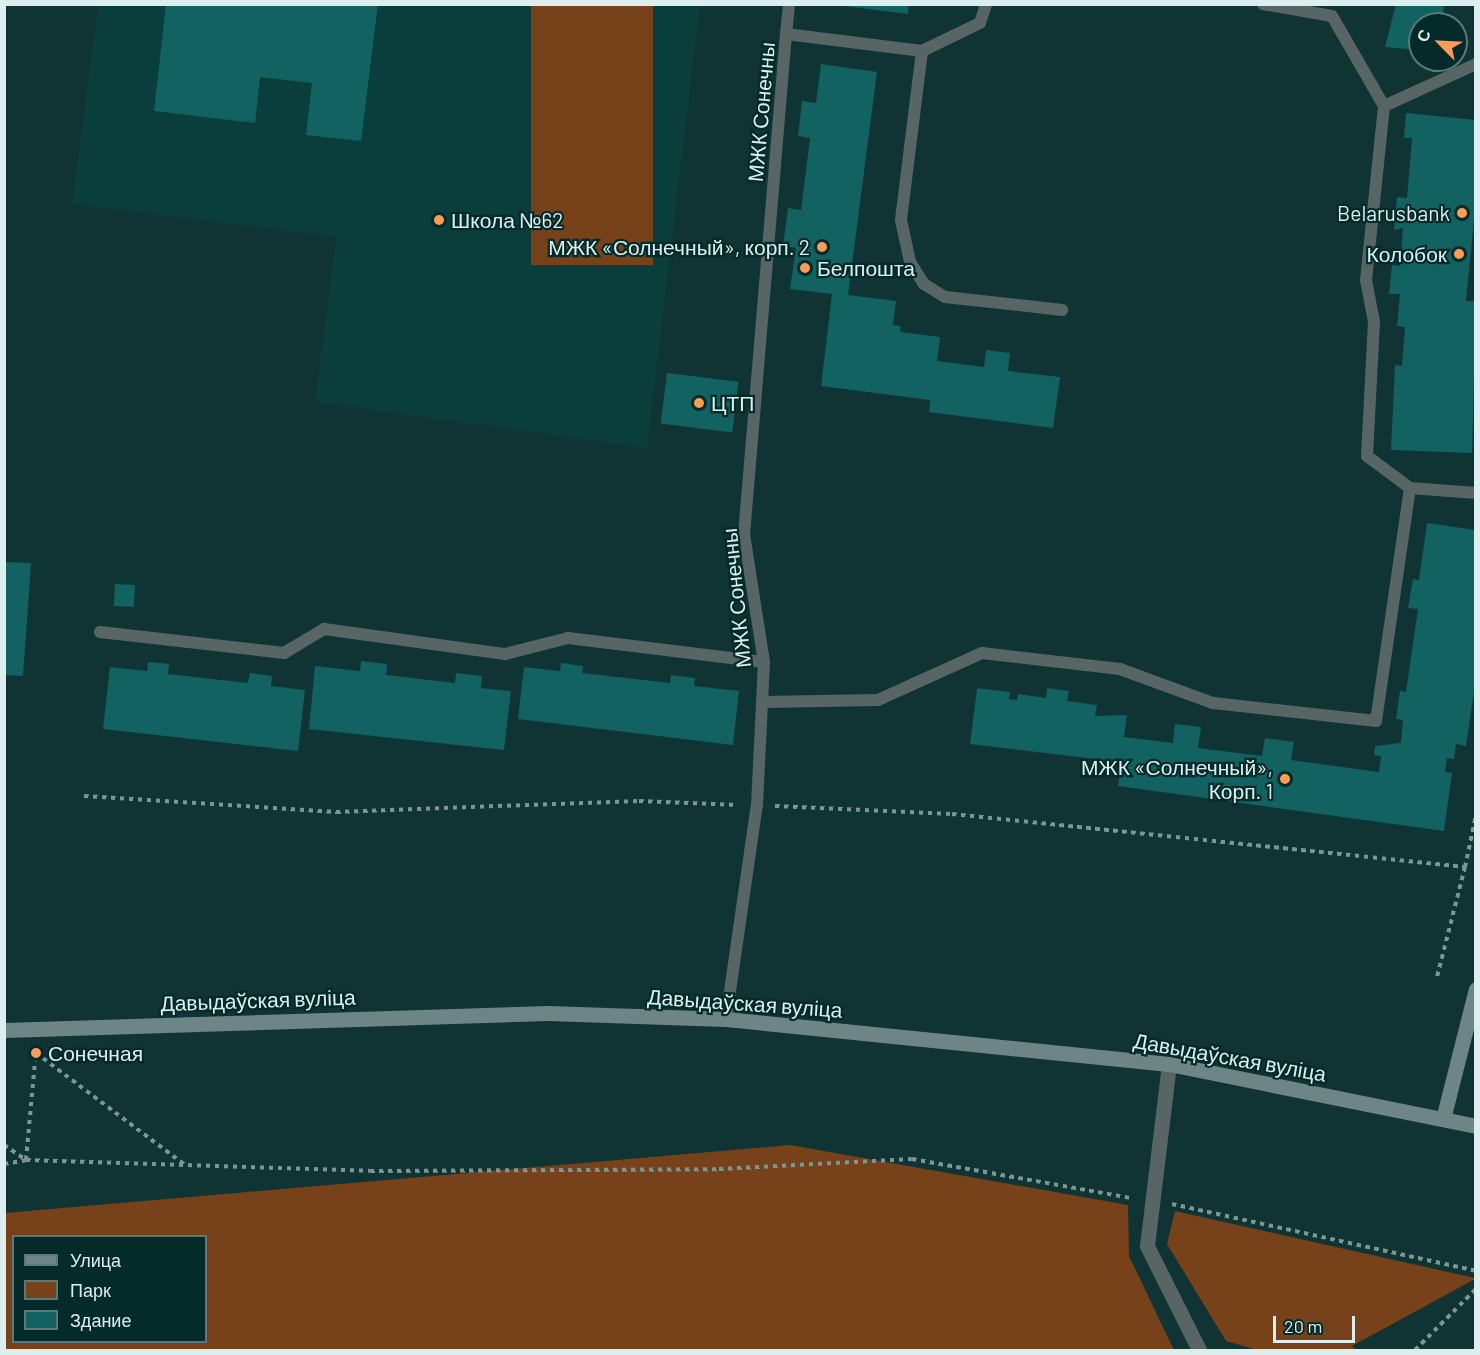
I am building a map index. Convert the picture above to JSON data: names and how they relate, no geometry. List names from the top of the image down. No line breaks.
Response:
{"streets":{"street":["Давыдаўская вуліца"],"lane":["МЖК Сонечны"]},"crossings":[["МЖК Сонечны","Давыдаўская вуліца"]],"places":["Belarusbank","Школа №62","МЖК «Солнечный», корп. 2","Колобок","Белпошта","ЦТП","МЖК «Солнечный», Корп. 1","Сонечная"],"legend":["Улица","Парк","Здание"],"scale_bar":"20 m","north":"top left"}
